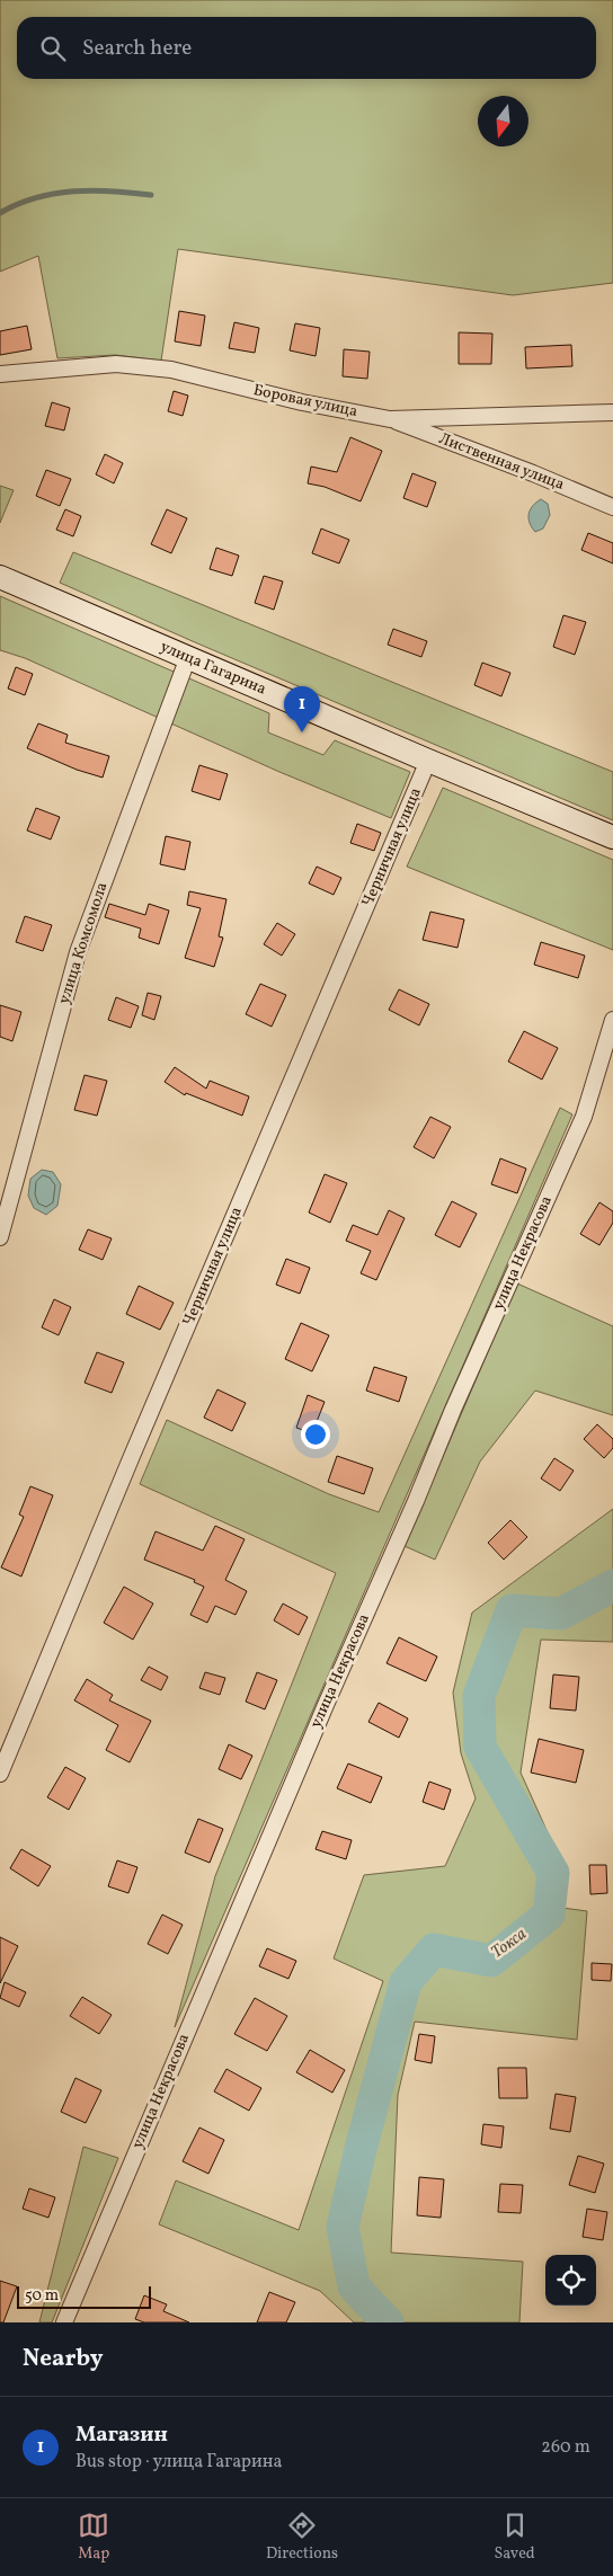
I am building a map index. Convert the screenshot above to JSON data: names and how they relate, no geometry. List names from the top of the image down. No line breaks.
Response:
{"streets":{"main road":["улица Гагарина"],"street":["Боровая улица","Лиственная улица","Черничная улица","улица Комсомола","улица Некрасова"]},"crossings":[["Боровая улица","Лиственная улица"],["улица Гагарина","Черничная улица"],["улица Гагарина","улица Комсомола"]],"water":["Токса"],"scale_bar":"50 m","north":"bottom","page":{"search":"Search here","pins":"1","scale":"50 m","heading":"Nearby","list":[{"mark":"1","name":"Магазин","note":"Bus stop · улица Гагарина","value":"260 m"}],"nav":["Map","Directions","Saved"]}}
